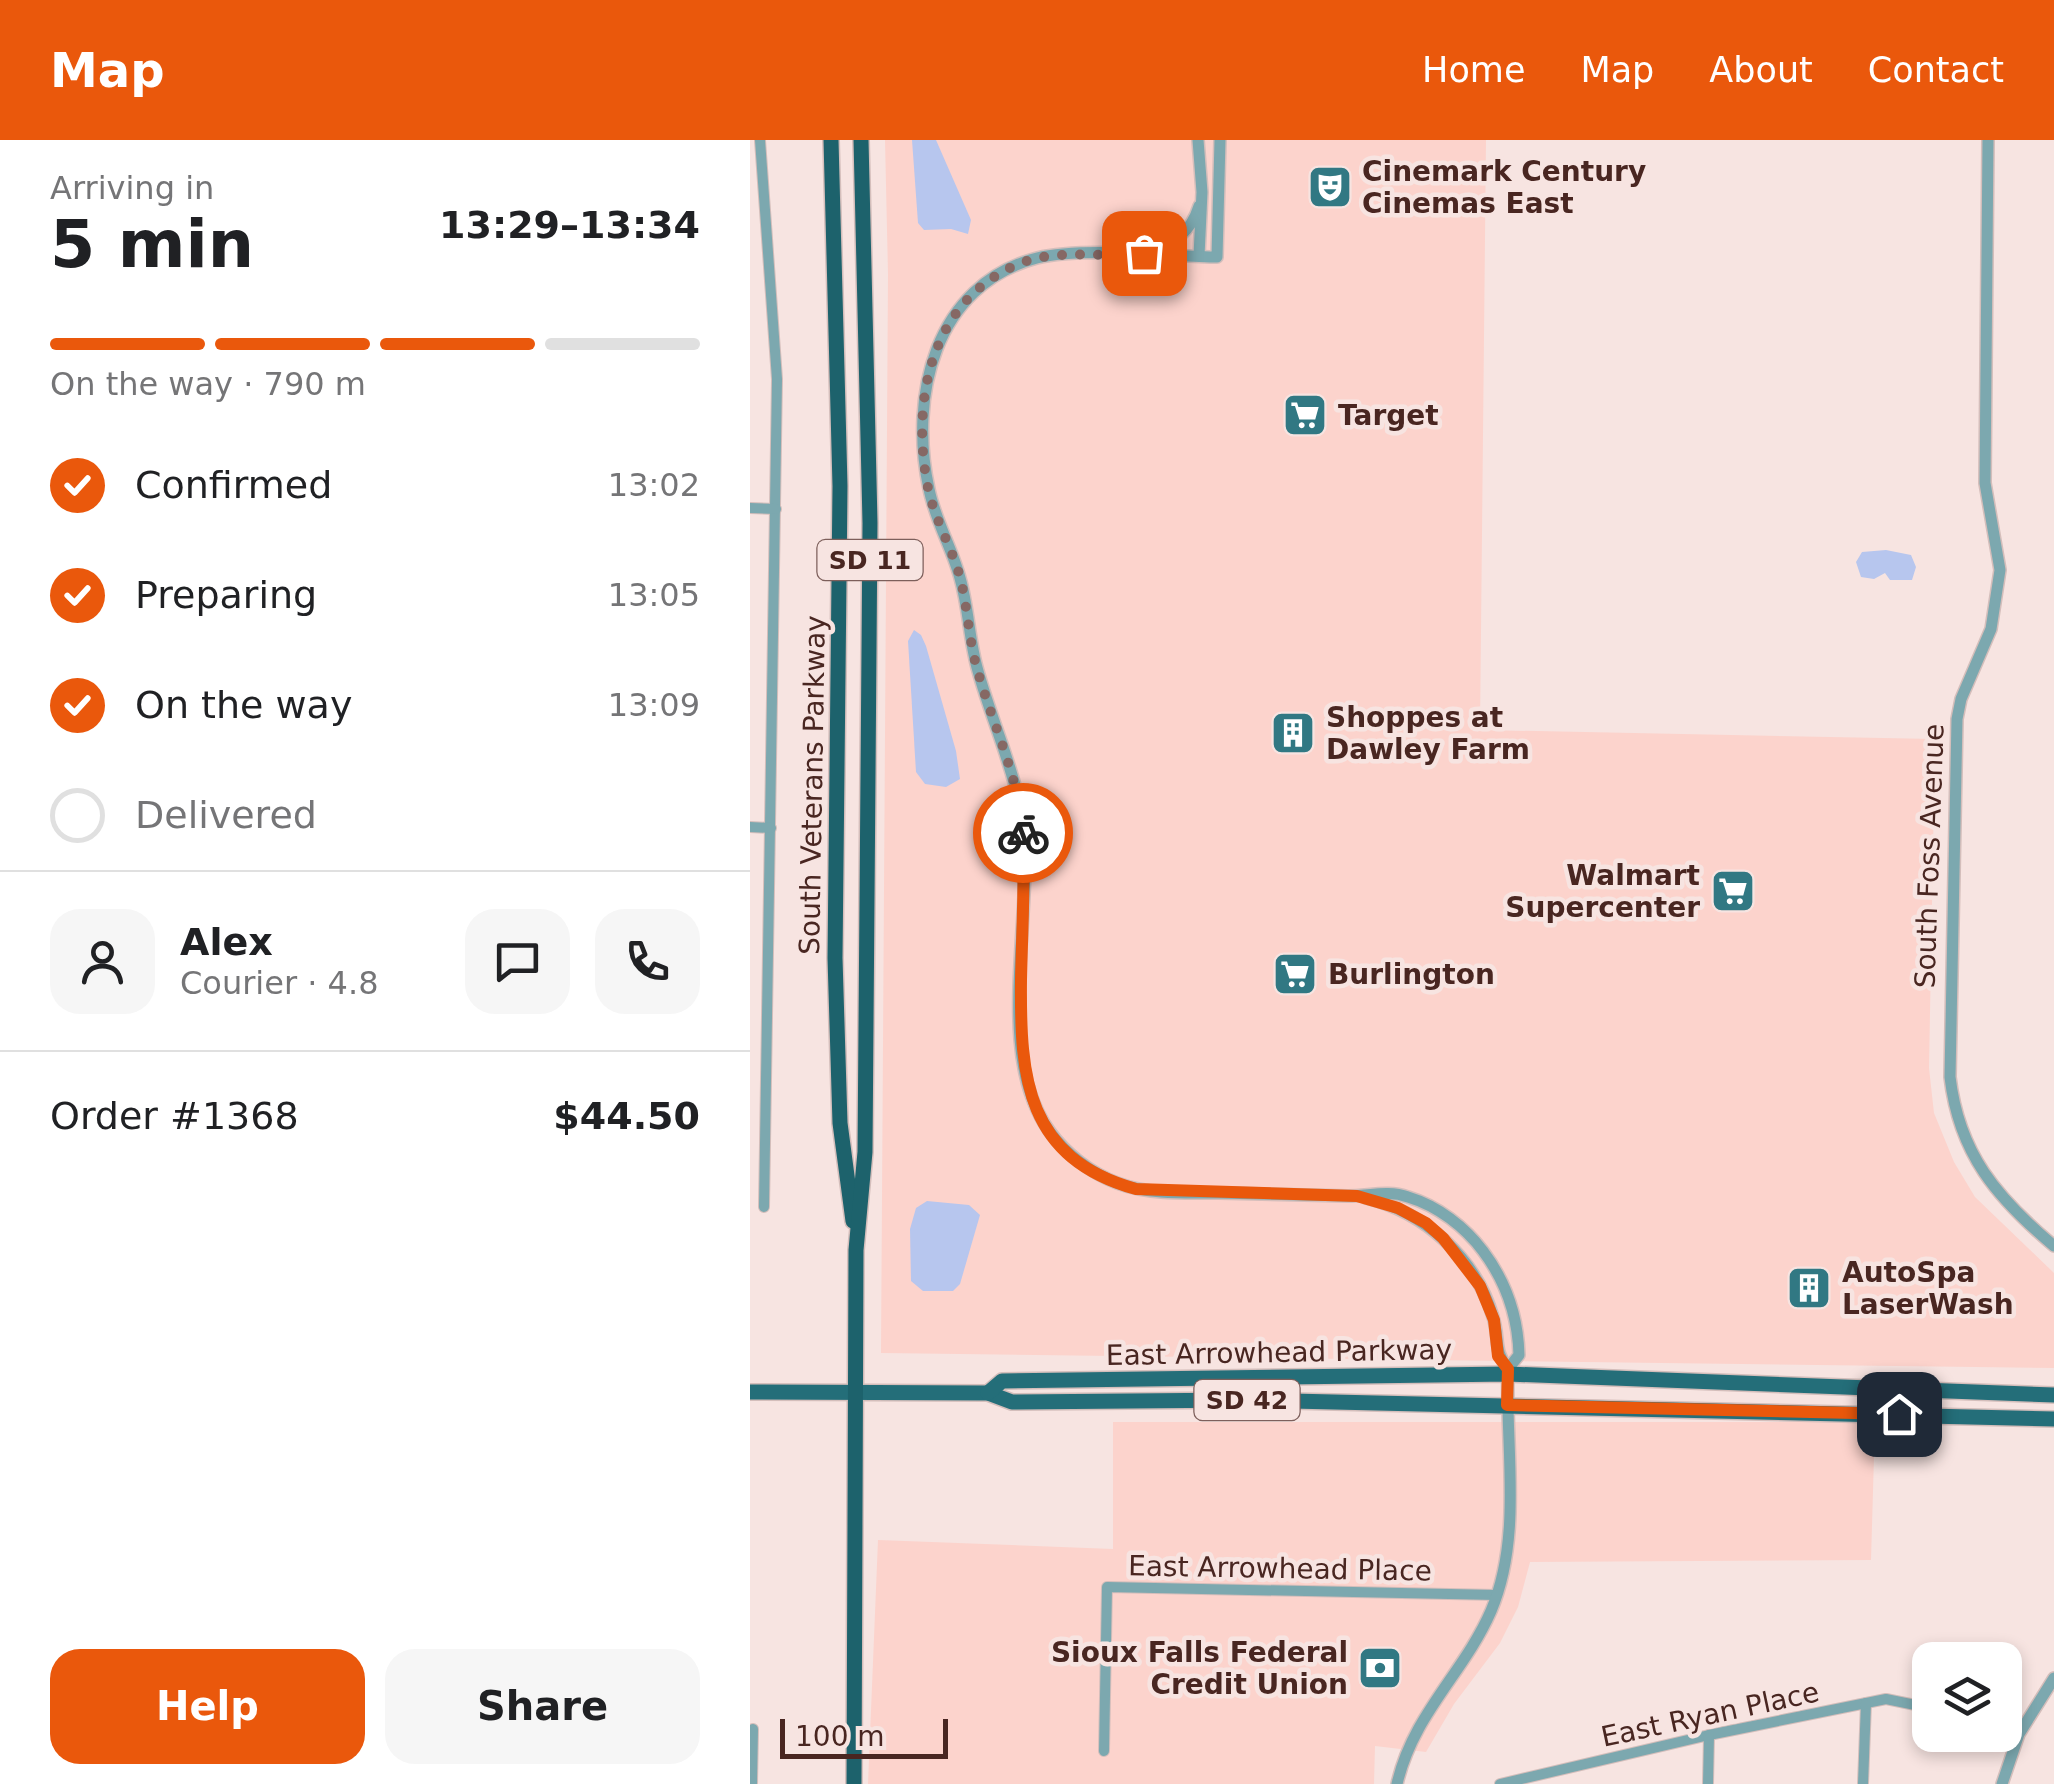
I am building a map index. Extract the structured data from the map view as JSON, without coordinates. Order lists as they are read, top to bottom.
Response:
{
  "streets": {
    "highway": ["SD 11", "South Veterans Parkway"],
    "main road": ["East Arrowhead Parkway", "SD 42"],
    "street": ["South Foss Avenue", "East Arrowhead Place", "East Ryan Place"]
  },
  "crossings": [
    ["South Veterans Parkway", "East Arrowhead Parkway"]
  ],
  "places": {
    "theatre": ["Cinemark Century Cinemas East"],
    "supermarket": ["Target", "Walmart Supercenter", "Burlington"],
    "building": ["Shoppes at Dawley Farm", "AutoSpa LaserWash"],
    "bank": ["Sioux Falls Federal Credit Union"]
  },
  "scale_bar": "100 m",
  "page": {
    "header": "Map",
    "nav": [
      "Home",
      "Map",
      "About",
      "Contact"
    ],
    "heading": ["5 min", "Arriving in", "13:29–13:34"],
    "panel": [
      "Alex",
      "Courier · 4.8",
      "Order #1368",
      "$44.50"
    ],
    "bar": "On the way · 790 m",
    "list": [
      ["Confirmed", "13:02"],
      ["Preparing", "13:05"],
      ["On the way", "13:09"],
      "Delivered"
    ],
    "buttons": ["Help", "Share"],
    "scale": "100 m"
  }
}
